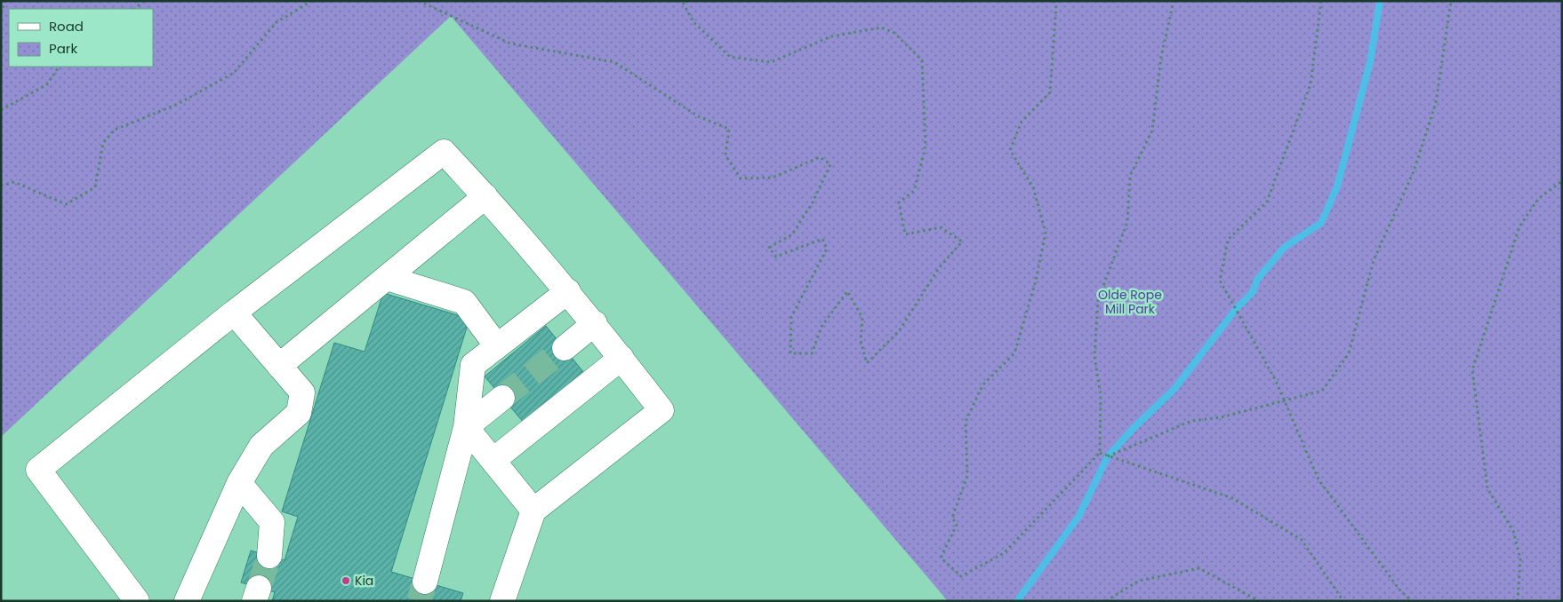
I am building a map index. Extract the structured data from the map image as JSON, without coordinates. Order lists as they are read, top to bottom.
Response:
{
  "parks": ["Olde Rope Mill Park"],
  "places": ["Kia"],
  "legend": ["Road", "Park"]
}
